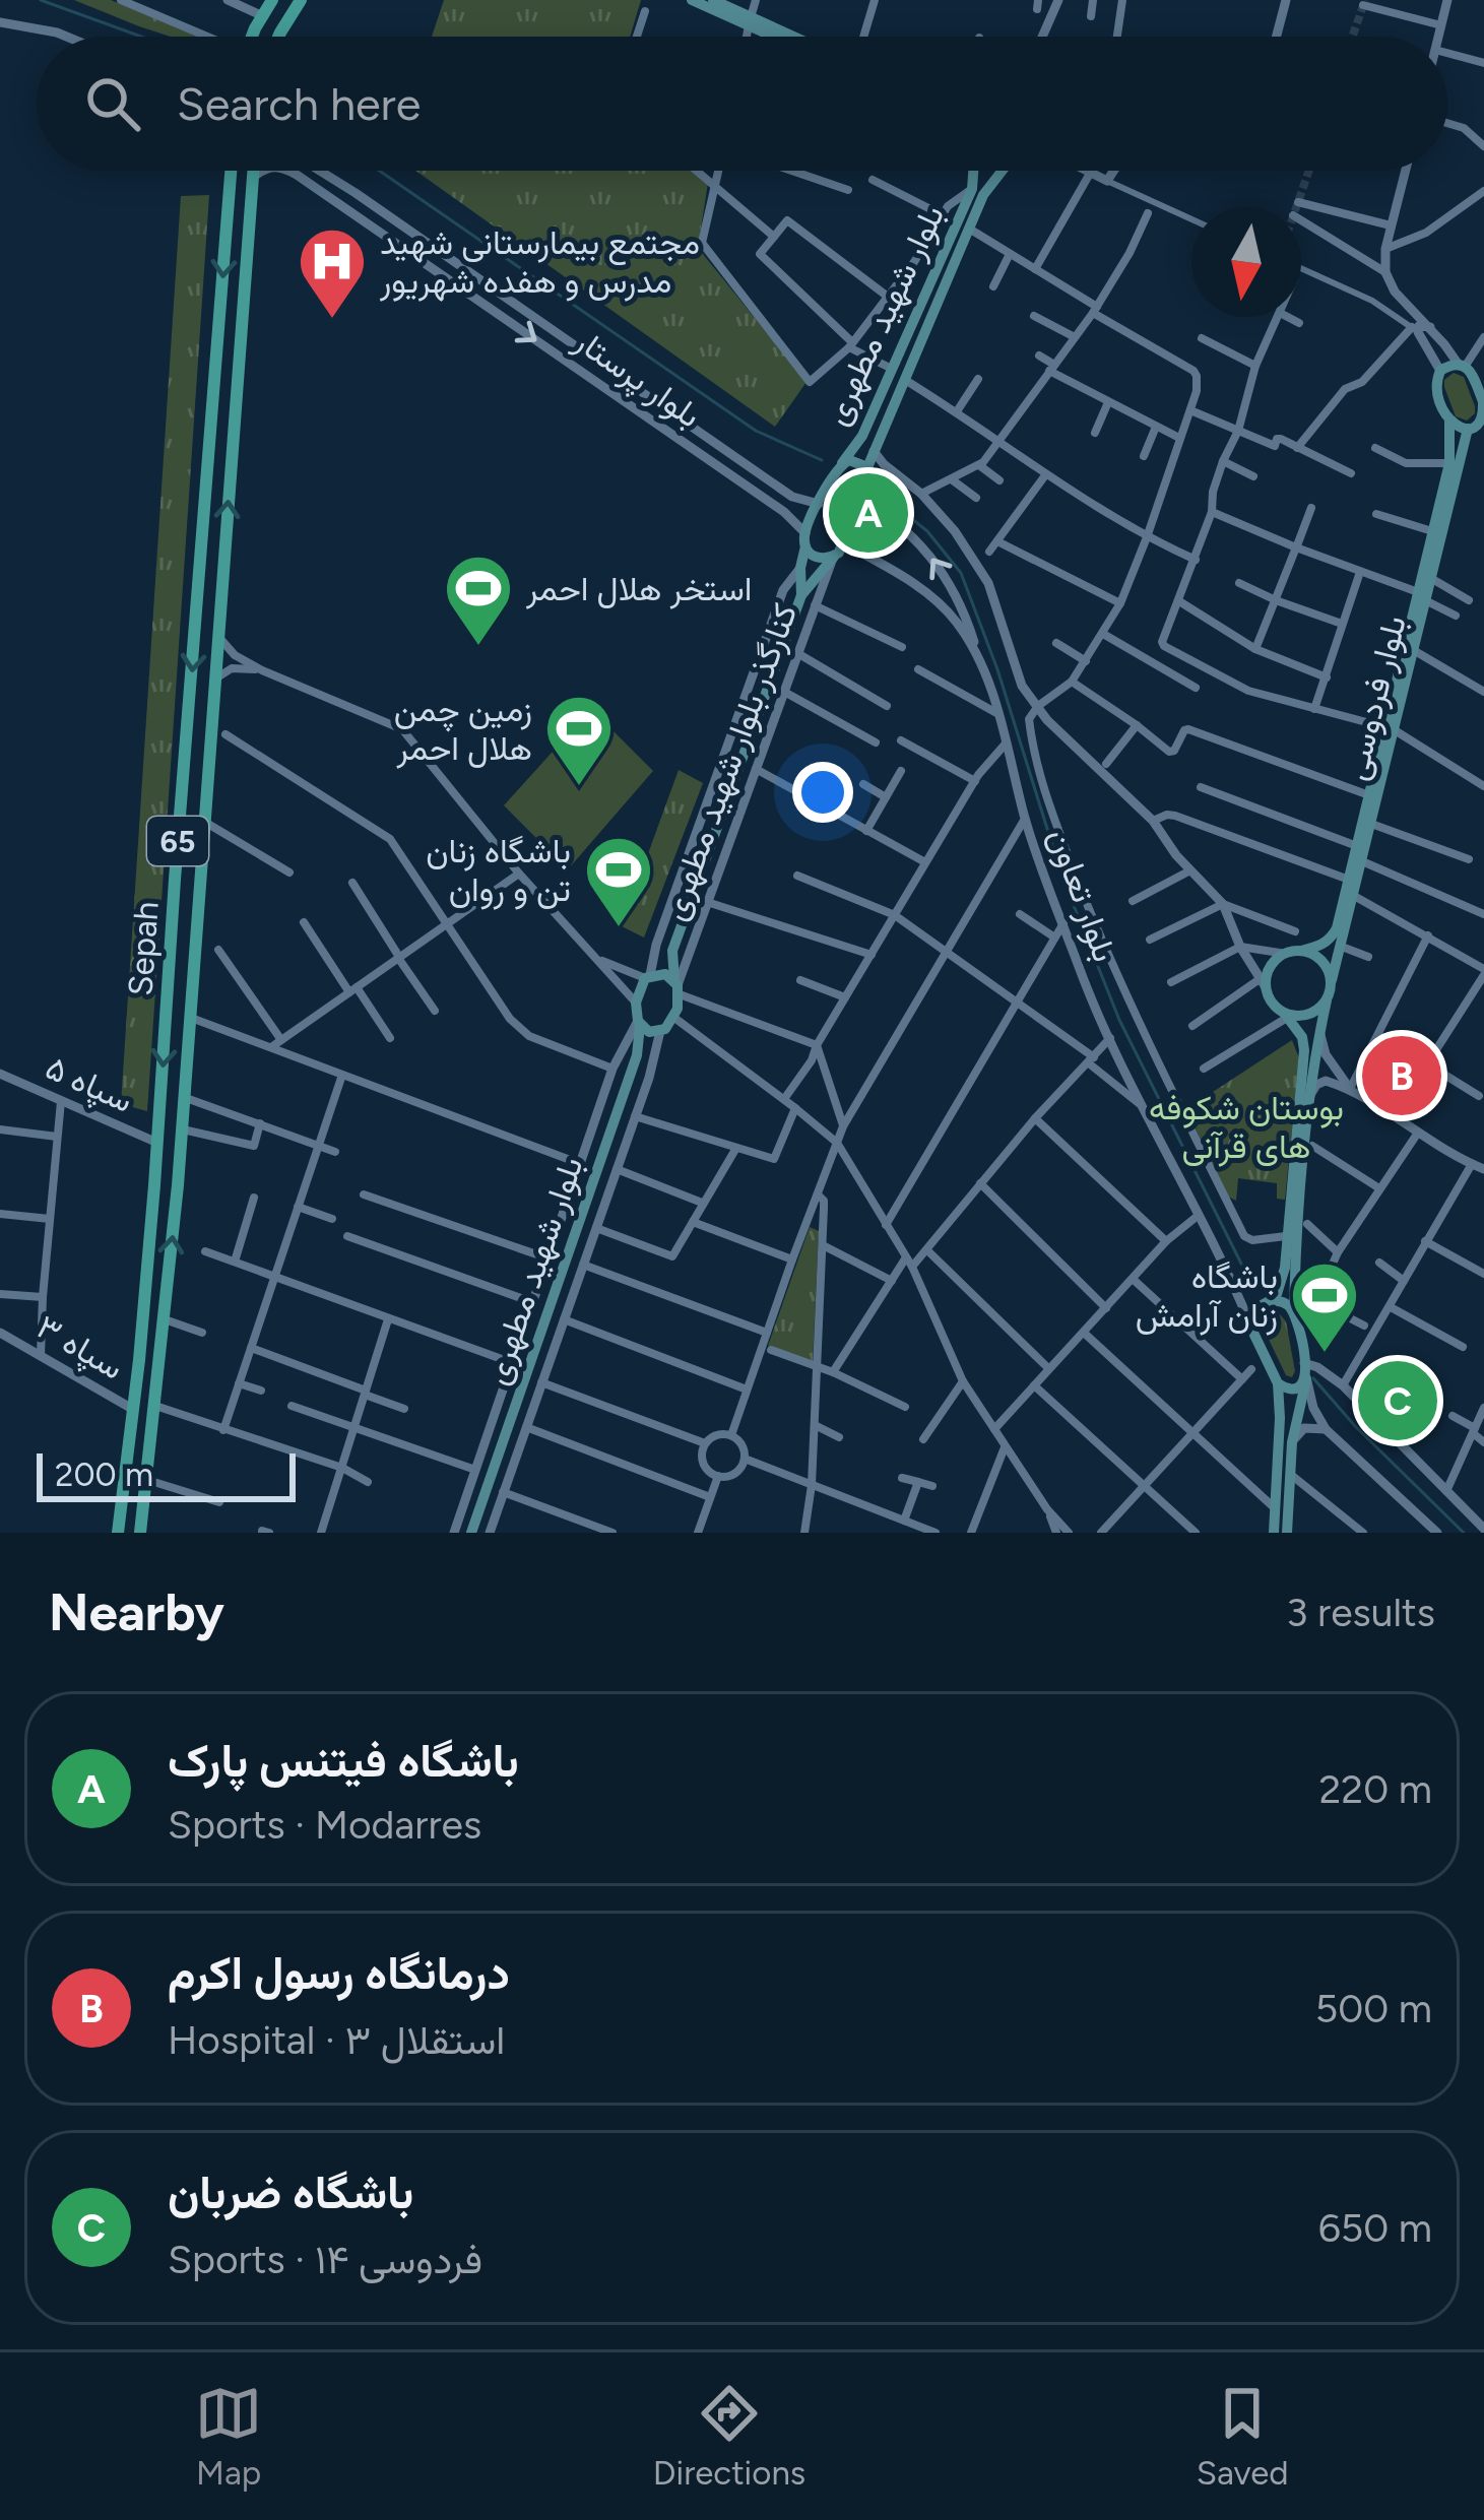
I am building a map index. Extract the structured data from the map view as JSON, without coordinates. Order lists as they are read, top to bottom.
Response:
{
  "streets": {
    "main road": [
      "بلوار شهید مطهری",
      "بلوار فردوسی",
      "65",
      "Sepah"
    ],
    "street": [
      "بلوار پرستار",
      "کنارگذر بلوار شهید مطهری",
      "بلوار تعاون",
      "سپاه ۵",
      "سپاه ۳"
    ]
  },
  "crossings": [
    ["بلوار شهید مطهری", "بلوار پرستار"],
    ["بلوار شهید مطهری", "کنارگذر بلوار شهید مطهری"],
    ["بلوار شهید مطهری", "بلوار تعاون"],
    ["Sepah", "سپاه ۵"],
    ["Sepah", "سپاه ۳"]
  ],
  "parks": ["بوستان شکوفه های قرآنی"],
  "places": {
    "hospital": ["مجتمع بیمارستانی شهید مدرس و هفده شهریور"],
    "sports": [
      "استخر هلال احمر",
      "زمین چمن هلال احمر",
      "باشگاه زنان تن و روان",
      "باشگاه زنان آرامش"
    ]
  },
  "scale_bar": "200 m",
  "north": "bottom",
  "page": {
    "search": "Search here",
    "pins": ["A", "B", "C"],
    "scale": "200 m",
    "heading": ["Nearby", "3 results"],
    "list": [
      {
        "mark": "A",
        "name": "باشگاه فیتنس پارک",
        "note": "Sports · Modarres",
        "value": "220 m"
      },
      {
        "mark": "B",
        "name": "درمانگاه رسول اکرم",
        "note": "Hospital · استقلال ۳",
        "value": "500 m"
      },
      {
        "mark": "C",
        "name": "باشگاه ضربان",
        "note": "Sports · فردوسی ۱۴",
        "value": "650 m"
      }
    ],
    "nav": ["Map", "Directions", "Saved"]
  }
}
